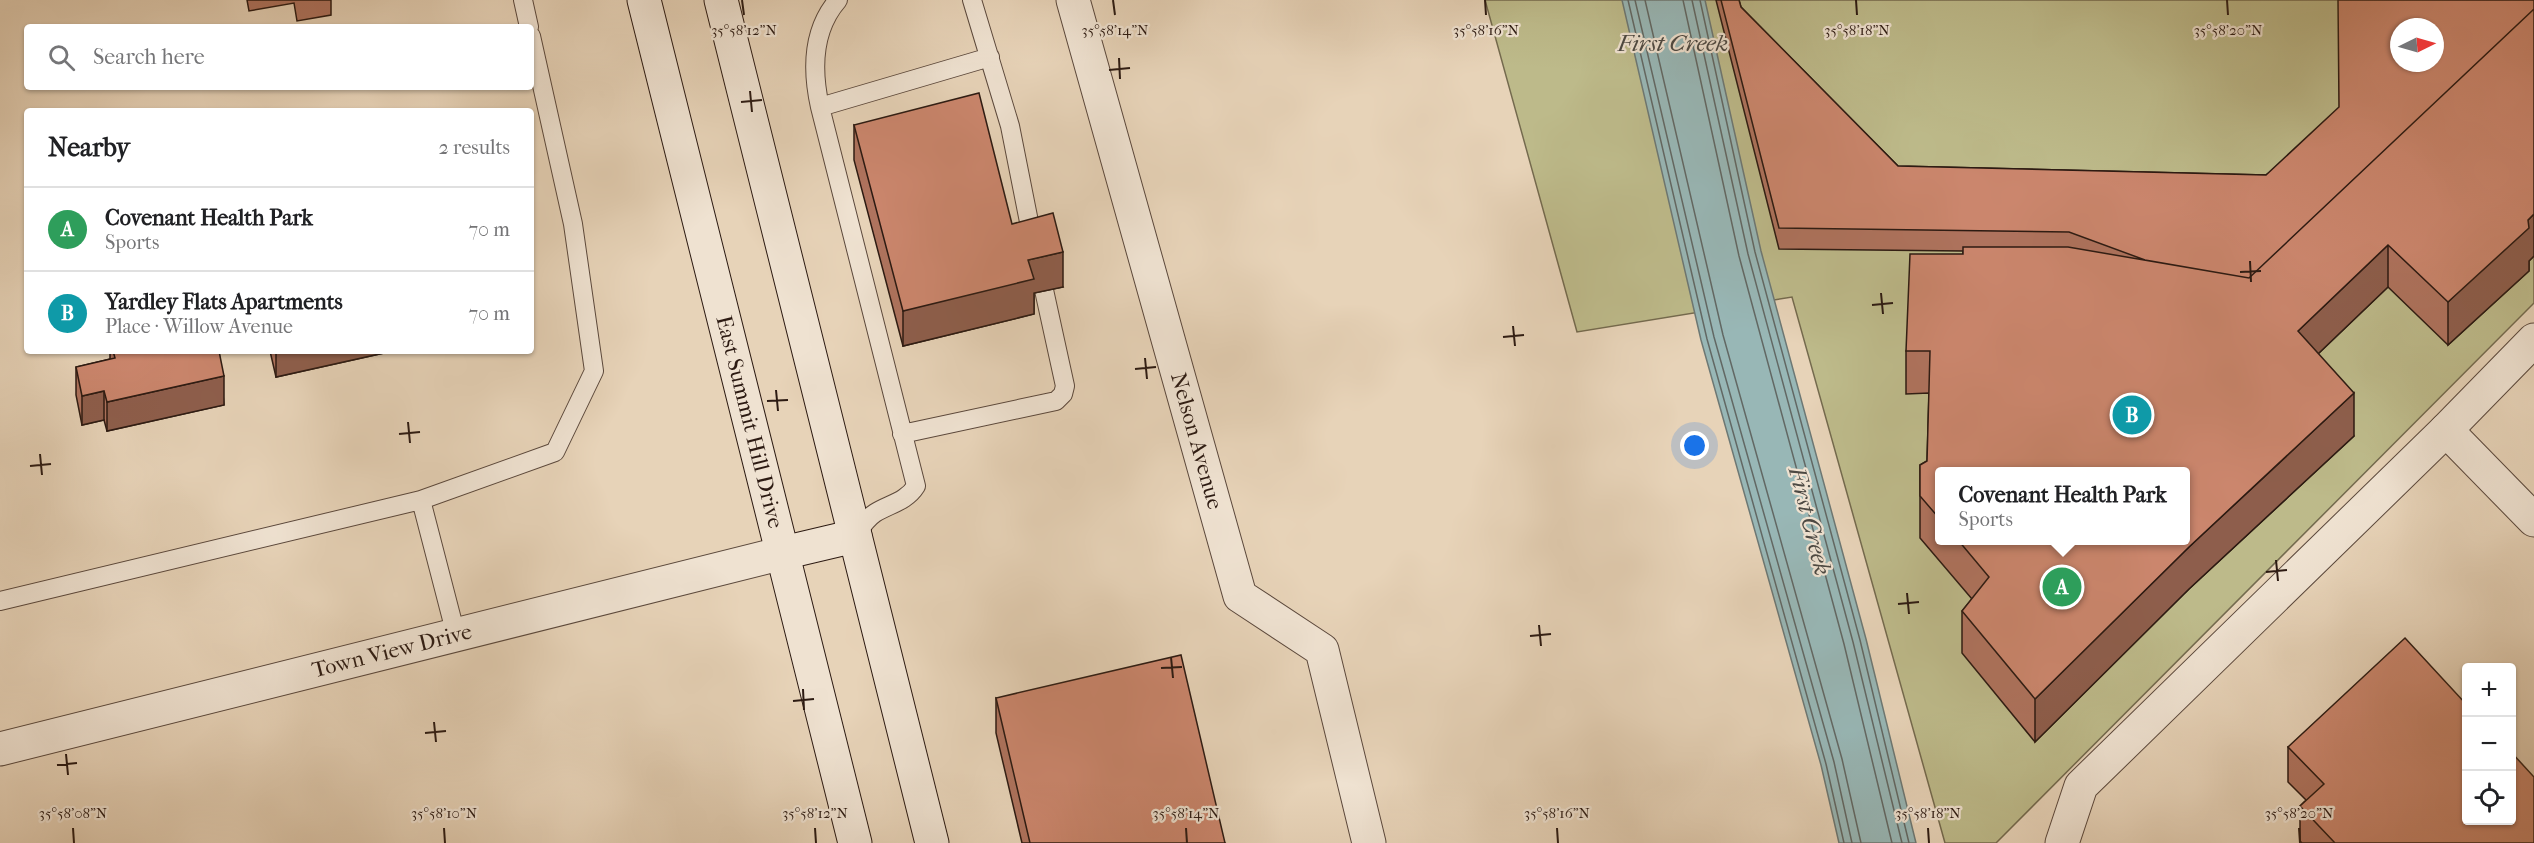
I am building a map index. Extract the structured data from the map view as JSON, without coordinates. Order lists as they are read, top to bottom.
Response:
{
  "streets": {
    "street": ["East Summit Hill Drive", "Nelson Avenue", "Town View Drive"]
  },
  "crossings": [
    ["East Summit Hill Drive", "Town View Drive"]
  ],
  "water": ["First Creek"],
  "north": "right",
  "page": {
    "search": "Search here",
    "heading": ["Nearby", "2 results"],
    "list": [
      {
        "mark": "A",
        "name": "Covenant Health Park",
        "note": "Sports",
        "value": "70 m"
      },
      {
        "mark": "B",
        "name": "Yardley Flats Apartments",
        "note": "Place · Willow Avenue",
        "value": "70 m"
      }
    ],
    "pins": ["B", "A"],
    "popup": ["Covenant Health Park", "Sports"],
    "map_buttons": ["+", "−"]
  },
  "coordinates": [
    "35°58'12\"N",
    "35°58'14\"N",
    "35°58'16\"N",
    "35°58'18\"N",
    "35°58'20\"N",
    "35°58'08\"N",
    "35°58'10\"N"
  ]
}
